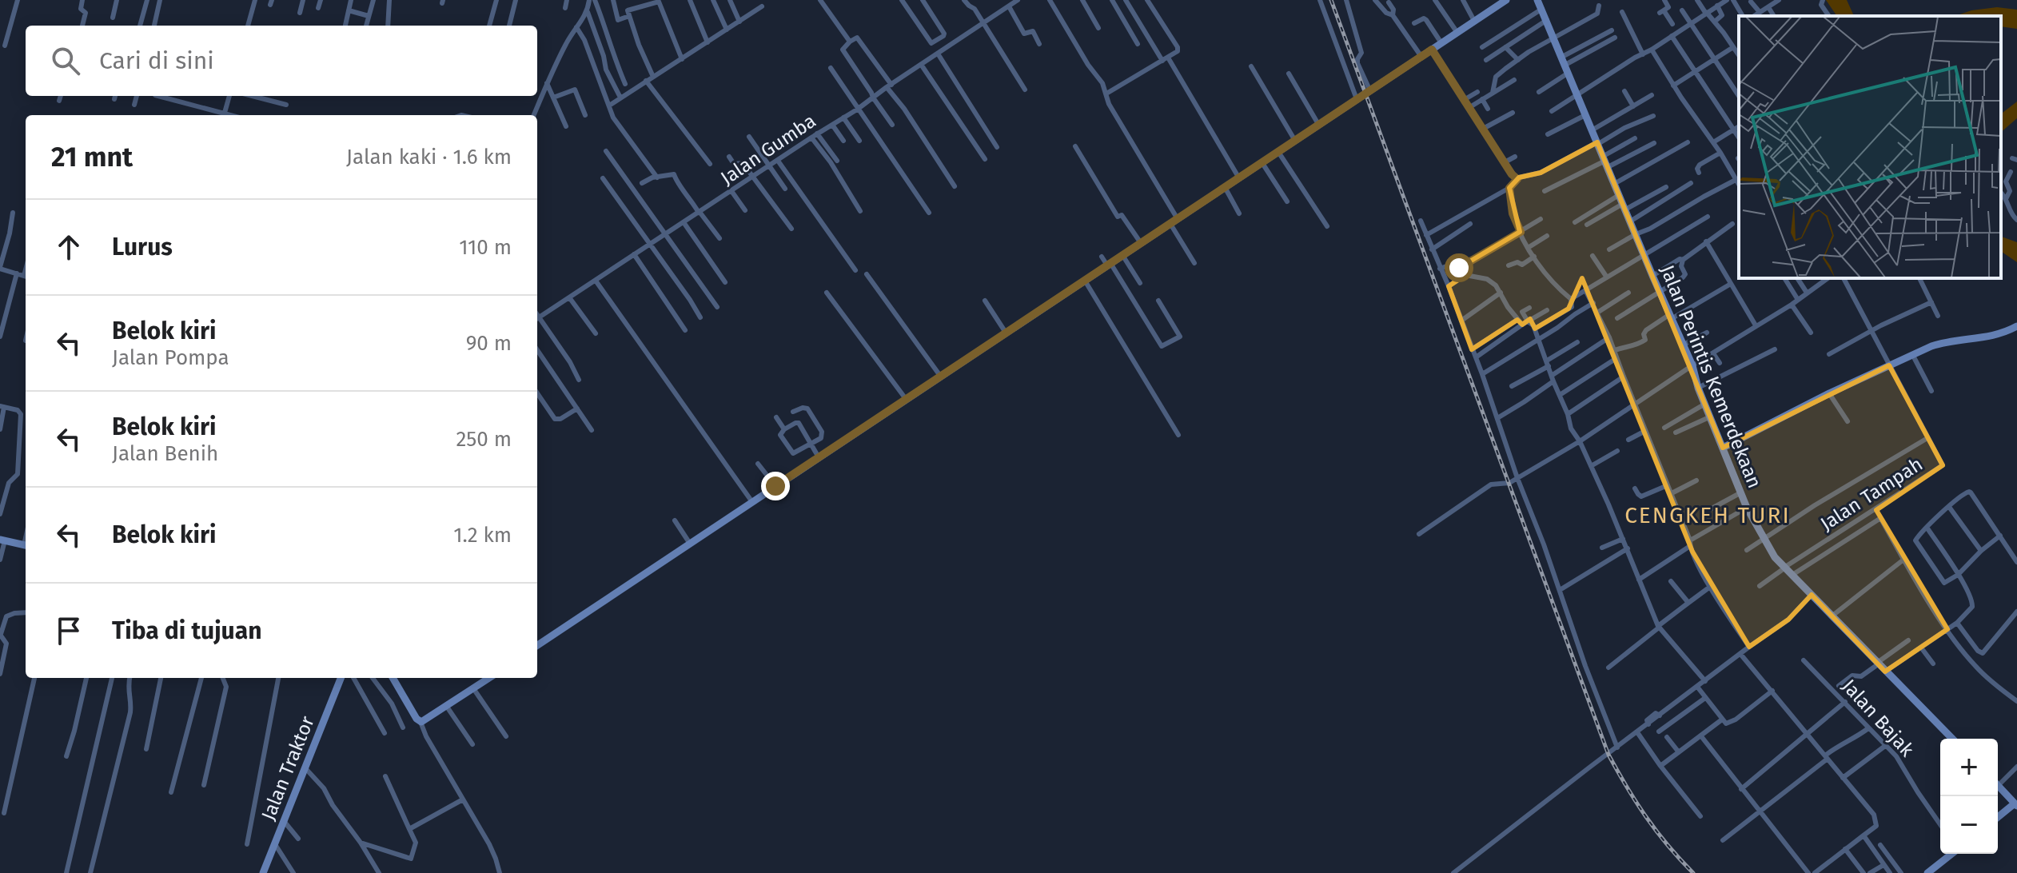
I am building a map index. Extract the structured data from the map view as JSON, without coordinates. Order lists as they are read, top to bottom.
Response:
{
  "streets": {
    "street": [
      "Jalan Gumba",
      "Jalan Perintis Kemerdekaan",
      "Jalan Tampah",
      "Jalan Bajak",
      "Jalan Traktor"
    ]
  },
  "crossings": [
    ["Jalan Perintis Kemerdekaan", "Jalan Tampah"]
  ],
  "districts": ["CENGKEH TURI"],
  "page": {
    "search": "Cari di sini",
    "heading": ["21 mnt", "Jalan kaki · 1.6 km"],
    "list": [
      ["Lurus", "110 m"],
      ["Belok kiri", "Jalan Pompa", "90 m"],
      ["Belok kiri", "Jalan Benih", "250 m"],
      ["Belok kiri", "1.2 km"],
      "Tiba di tujuan"
    ],
    "map_buttons": ["+", "−"]
  }
}
